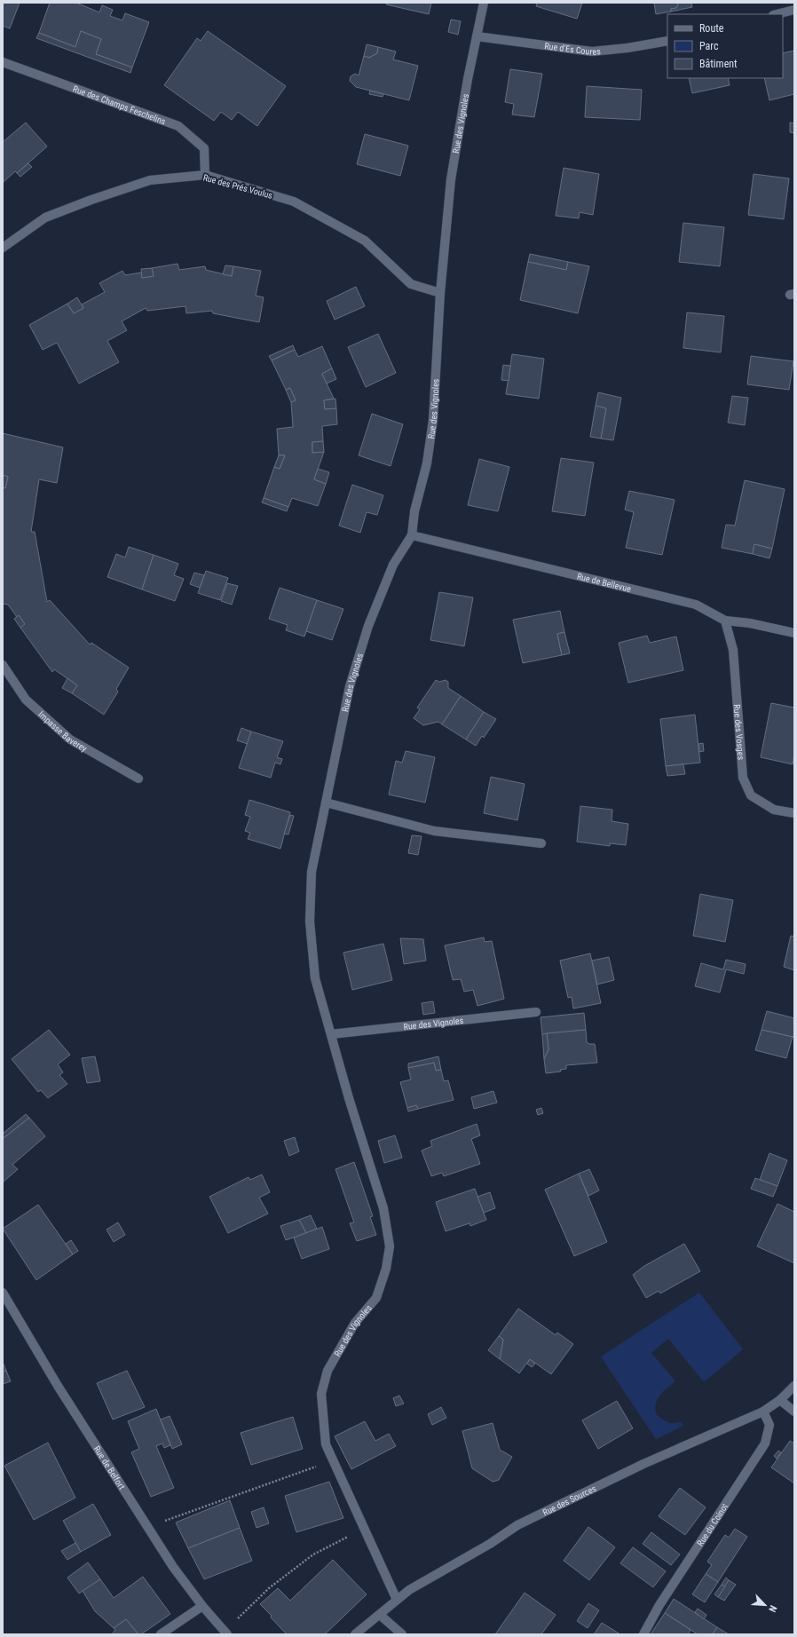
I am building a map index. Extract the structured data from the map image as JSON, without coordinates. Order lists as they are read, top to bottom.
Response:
{
  "streets": {
    "street": [
      "Rue d'Es Coures",
      "Rue des Champs Feschelins",
      "Rue des Vignoles",
      "Rue des Prés Voulus",
      "Rue de Bellevue",
      "Impasse Baverey",
      "Rue des Vosges",
      "Rue de Belfort",
      "Rue des Sources",
      "Rue du Coinot"
    ]
  },
  "crossings": [
    ["Rue d'Es Coures", "Rue des Vignoles"],
    ["Rue des Champs Feschelins", "Rue des Prés Voulus"],
    ["Rue des Vignoles", "Rue des Prés Voulus"],
    ["Rue des Vignoles", "Rue de Bellevue"],
    ["Rue des Vignoles", "Rue des Sources"],
    ["Rue de Bellevue", "Rue des Vosges"],
    ["Rue des Sources", "Rue du Coinot"]
  ],
  "legend": ["Route", "Parc", "Bâtiment"],
  "north": "bottom right"
}
